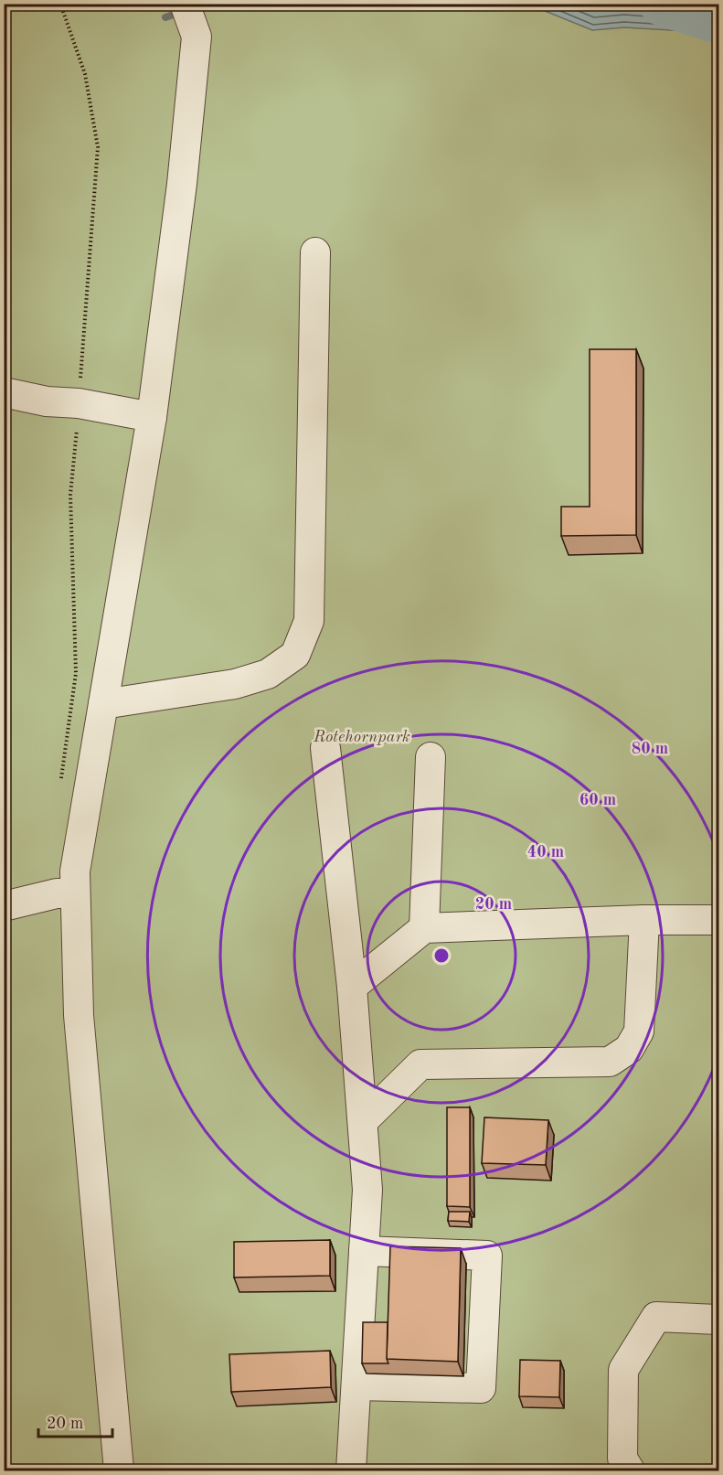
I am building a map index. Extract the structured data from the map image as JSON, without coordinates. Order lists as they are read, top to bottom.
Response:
{
  "parks": ["Rotehornpark"],
  "scale_bar": "20 m",
  "rings": [
    "80 m",
    "60 m",
    "40 m",
    "20 m"
  ]
}
